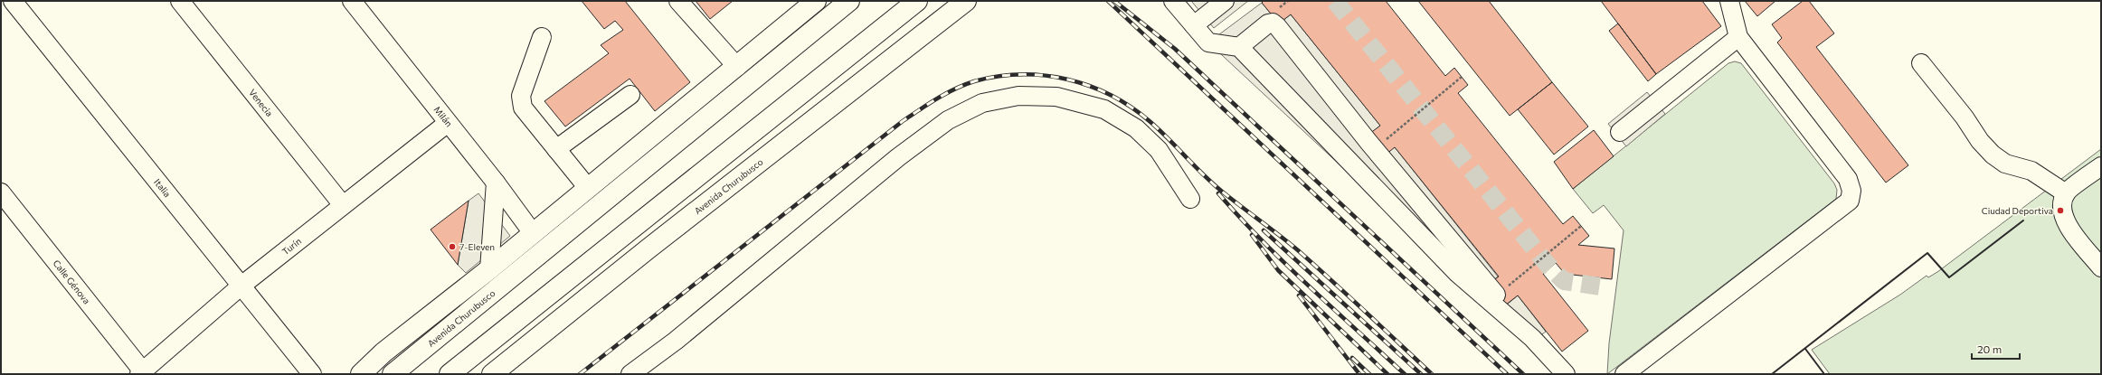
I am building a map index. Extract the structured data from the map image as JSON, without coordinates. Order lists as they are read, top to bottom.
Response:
{
  "streets": {
    "main road": ["Avenida Churubusco"],
    "street": [
      "Venecia",
      "Milán",
      "Italia",
      "Turín",
      "Calle Génova"
    ]
  },
  "crossings": [
    ["Venecia", "Turín"],
    ["Milán", "Turín"],
    ["Italia", "Turín"],
    ["Turín", "Calle Génova"]
  ],
  "places": ["Ciudad Deportiva", "7-Eleven"],
  "scale_bar": "20 m"
}
